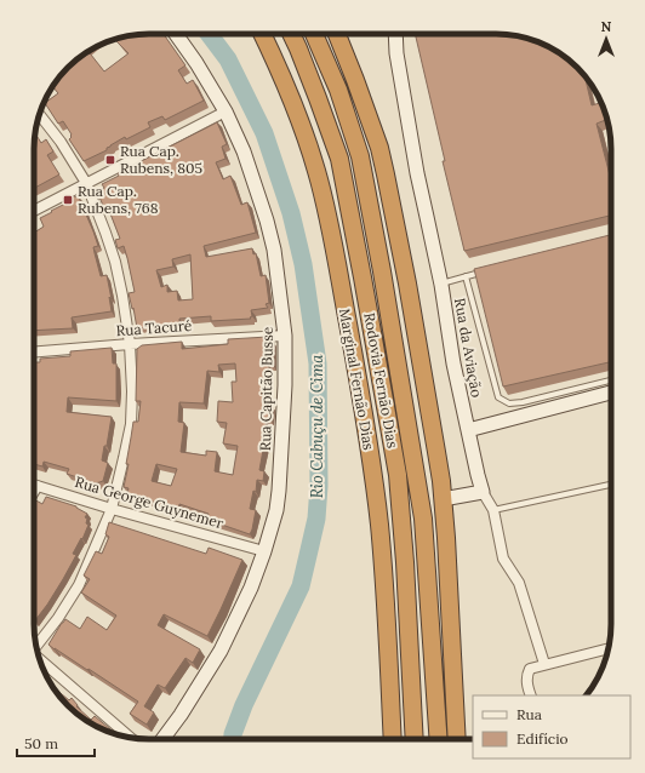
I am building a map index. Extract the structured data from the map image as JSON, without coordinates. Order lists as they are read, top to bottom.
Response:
{
  "streets": {
    "highway": ["Marginal Fernão Dias", "Rodovia Fernão Dias"],
    "street": [
      "Rua Tacuré",
      "Rua da Aviação",
      "Rua Capitão Busse",
      "Rua George Guynemer"
    ]
  },
  "crossings": [
    ["Rua Tacuré", "Rua Capitão Busse"],
    ["Rua Capitão Busse", "Rua George Guynemer"]
  ],
  "water": ["Rio Cabuçu de Cima"],
  "places": {
    "transit": ["Rua Cap. Rubens, 805", "Rua Cap. Rubens, 768"]
  },
  "legend": ["Rua", "Edifício"],
  "scale_bar": "50 m",
  "north": "top"
}
